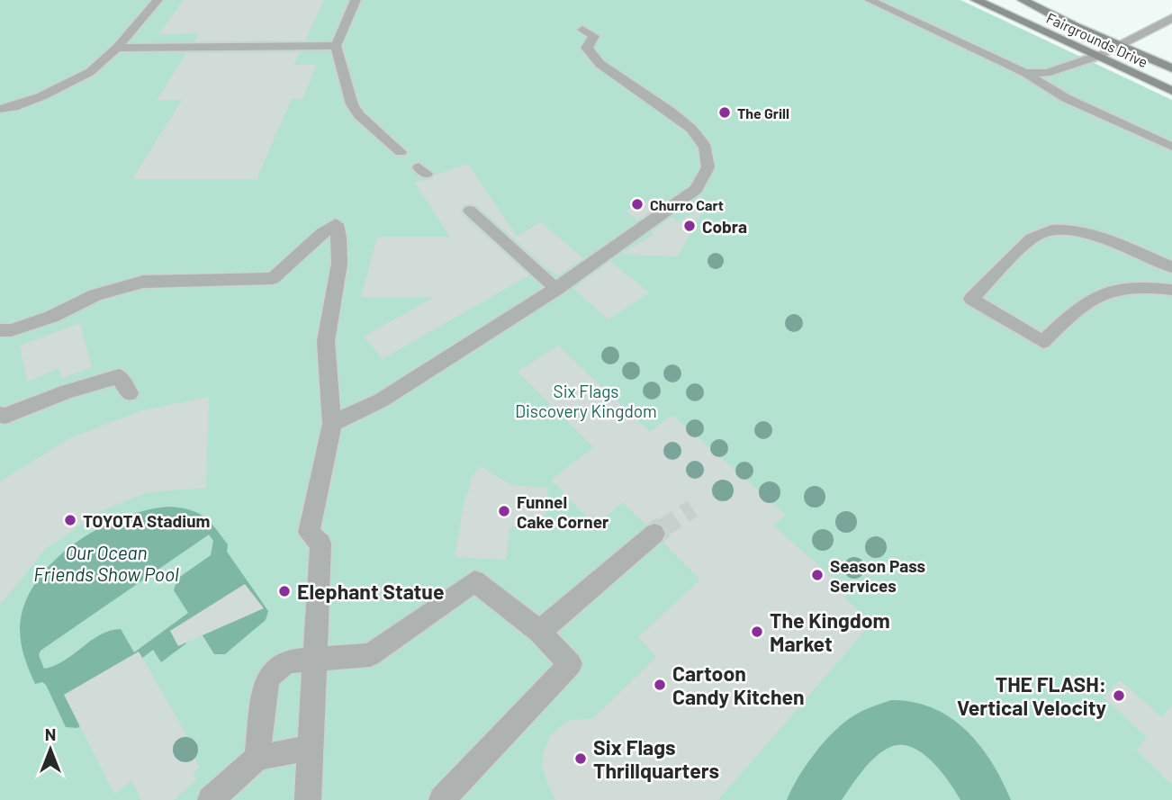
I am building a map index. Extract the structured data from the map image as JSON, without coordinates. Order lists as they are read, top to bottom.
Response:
{
  "streets": {
    "main road": ["Fairgrounds Drive"]
  },
  "water": ["Our Ocean Friends Show Pool"],
  "parks": ["Six Flags Discovery Kingdom"],
  "places": [
    "The Grill",
    "Churro Cart",
    "Cobra",
    "Funnel Cake Corner",
    "TOYOTA Stadium",
    "Season Pass Services",
    "Elephant Statue",
    "The Kingdom Market",
    "Cartoon Candy Kitchen",
    "THE FLASH: Vertical Velocity",
    "Six Flags Thrillquarters"
  ],
  "north": "top"
}
